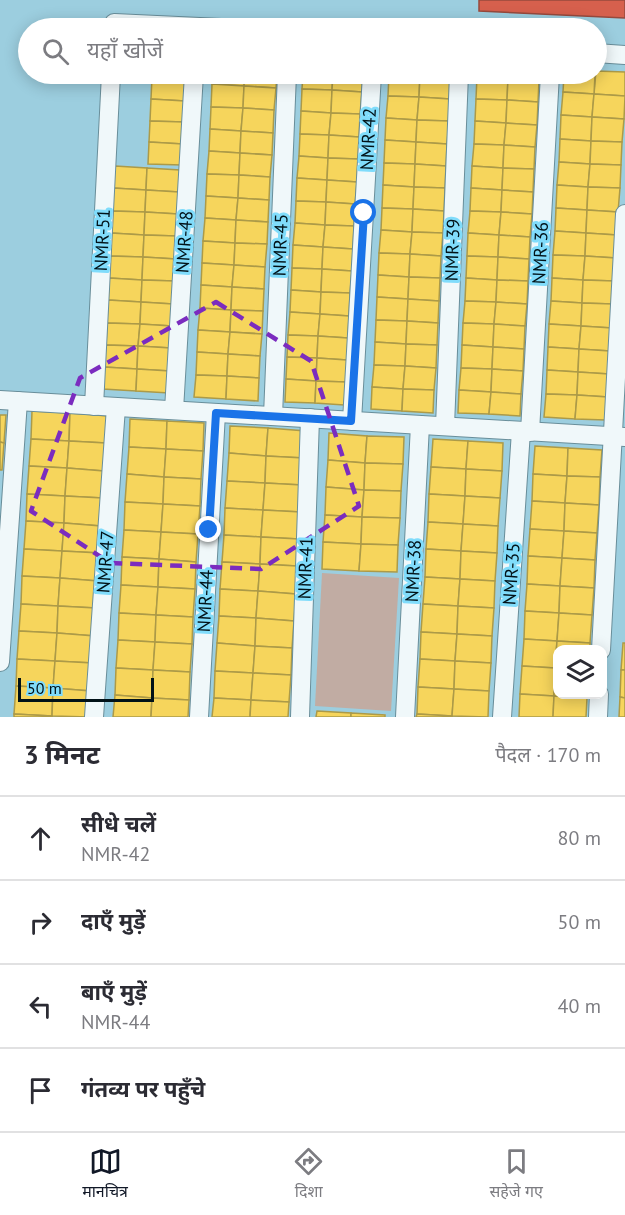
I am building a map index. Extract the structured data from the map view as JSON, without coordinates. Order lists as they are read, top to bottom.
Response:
{
  "streets": {
    "street": [
      "NMR-42",
      "NMR-51",
      "NMR-48",
      "NMR-45",
      "NMR-39",
      "NMR-36",
      "NMR-47",
      "NMR-41",
      "NMR-38",
      "NMR-35",
      "NMR-44"
    ]
  },
  "crossings": [
    ["NMR-36", "NMR-35"]
  ],
  "scale_bar": "50 m",
  "page": {
    "search": "यहाँ खोजें",
    "scale": "50 m",
    "heading": ["3 मिनट", "पैदल · 170 m"],
    "list": [
      ["सीधे चलें", "NMR-42", "80 m"],
      ["दाएँ मुड़ें", "50 m"],
      ["बाएँ मुड़ें", "NMR-44", "40 m"],
      "गंतव्य पर पहुँचे"
    ],
    "nav": ["मानचित्र", "दिशा", "सहेजे गए"]
  }
}
